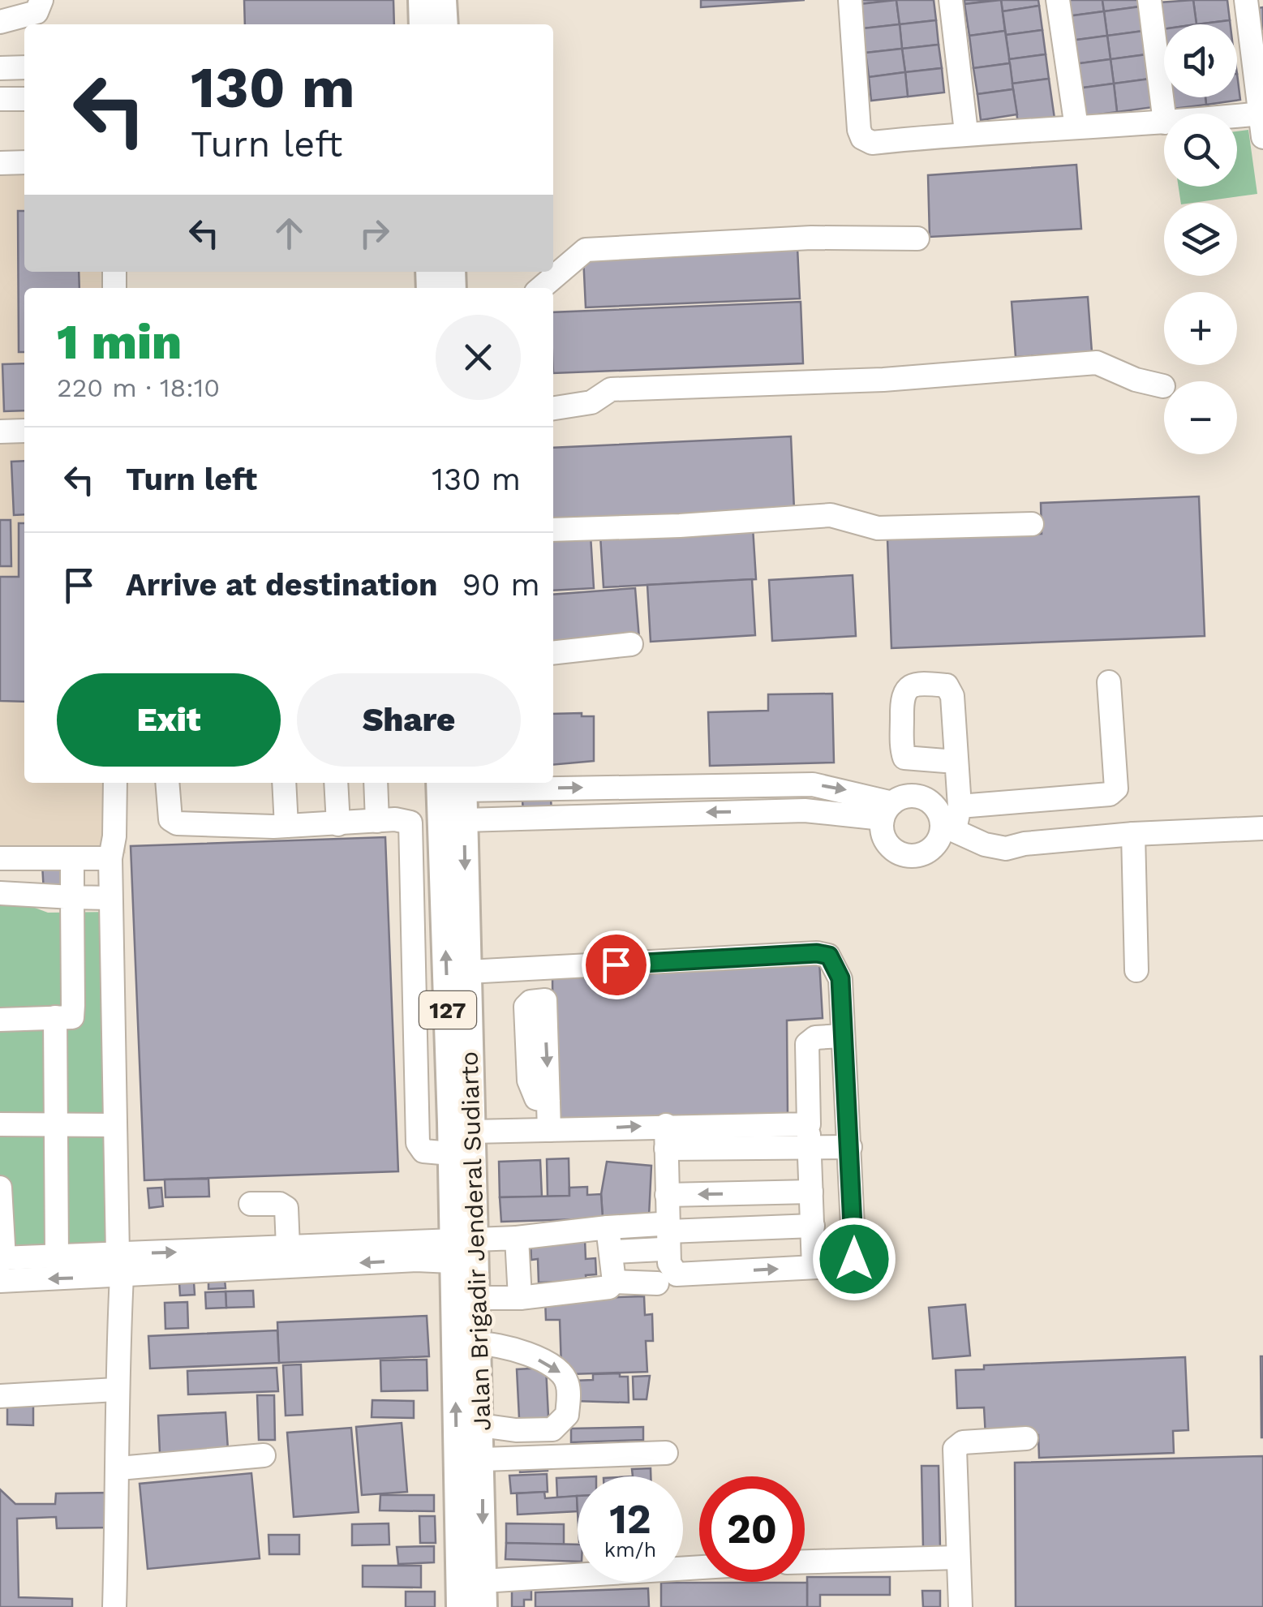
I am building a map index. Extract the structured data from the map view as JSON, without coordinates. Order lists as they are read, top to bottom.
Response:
{
  "streets": {
    "main road": ["127", "Jalan Brigadir Jenderal Sudiarto"]
  },
  "page": {
    "map_buttons": ["+", "−"],
    "turn": ["130 m", "Turn left"],
    "heading": ["1 min", "220 m · 18:10"],
    "list": [
      {
        "name": "Turn left",
        "value": "130 m"
      },
      {
        "name": "Arrive at destination",
        "value": "90 m"
      }
    ],
    "buttons": ["Exit", "Share"],
    "speed": "12 km/h",
    "limit": "20"
  }
}
